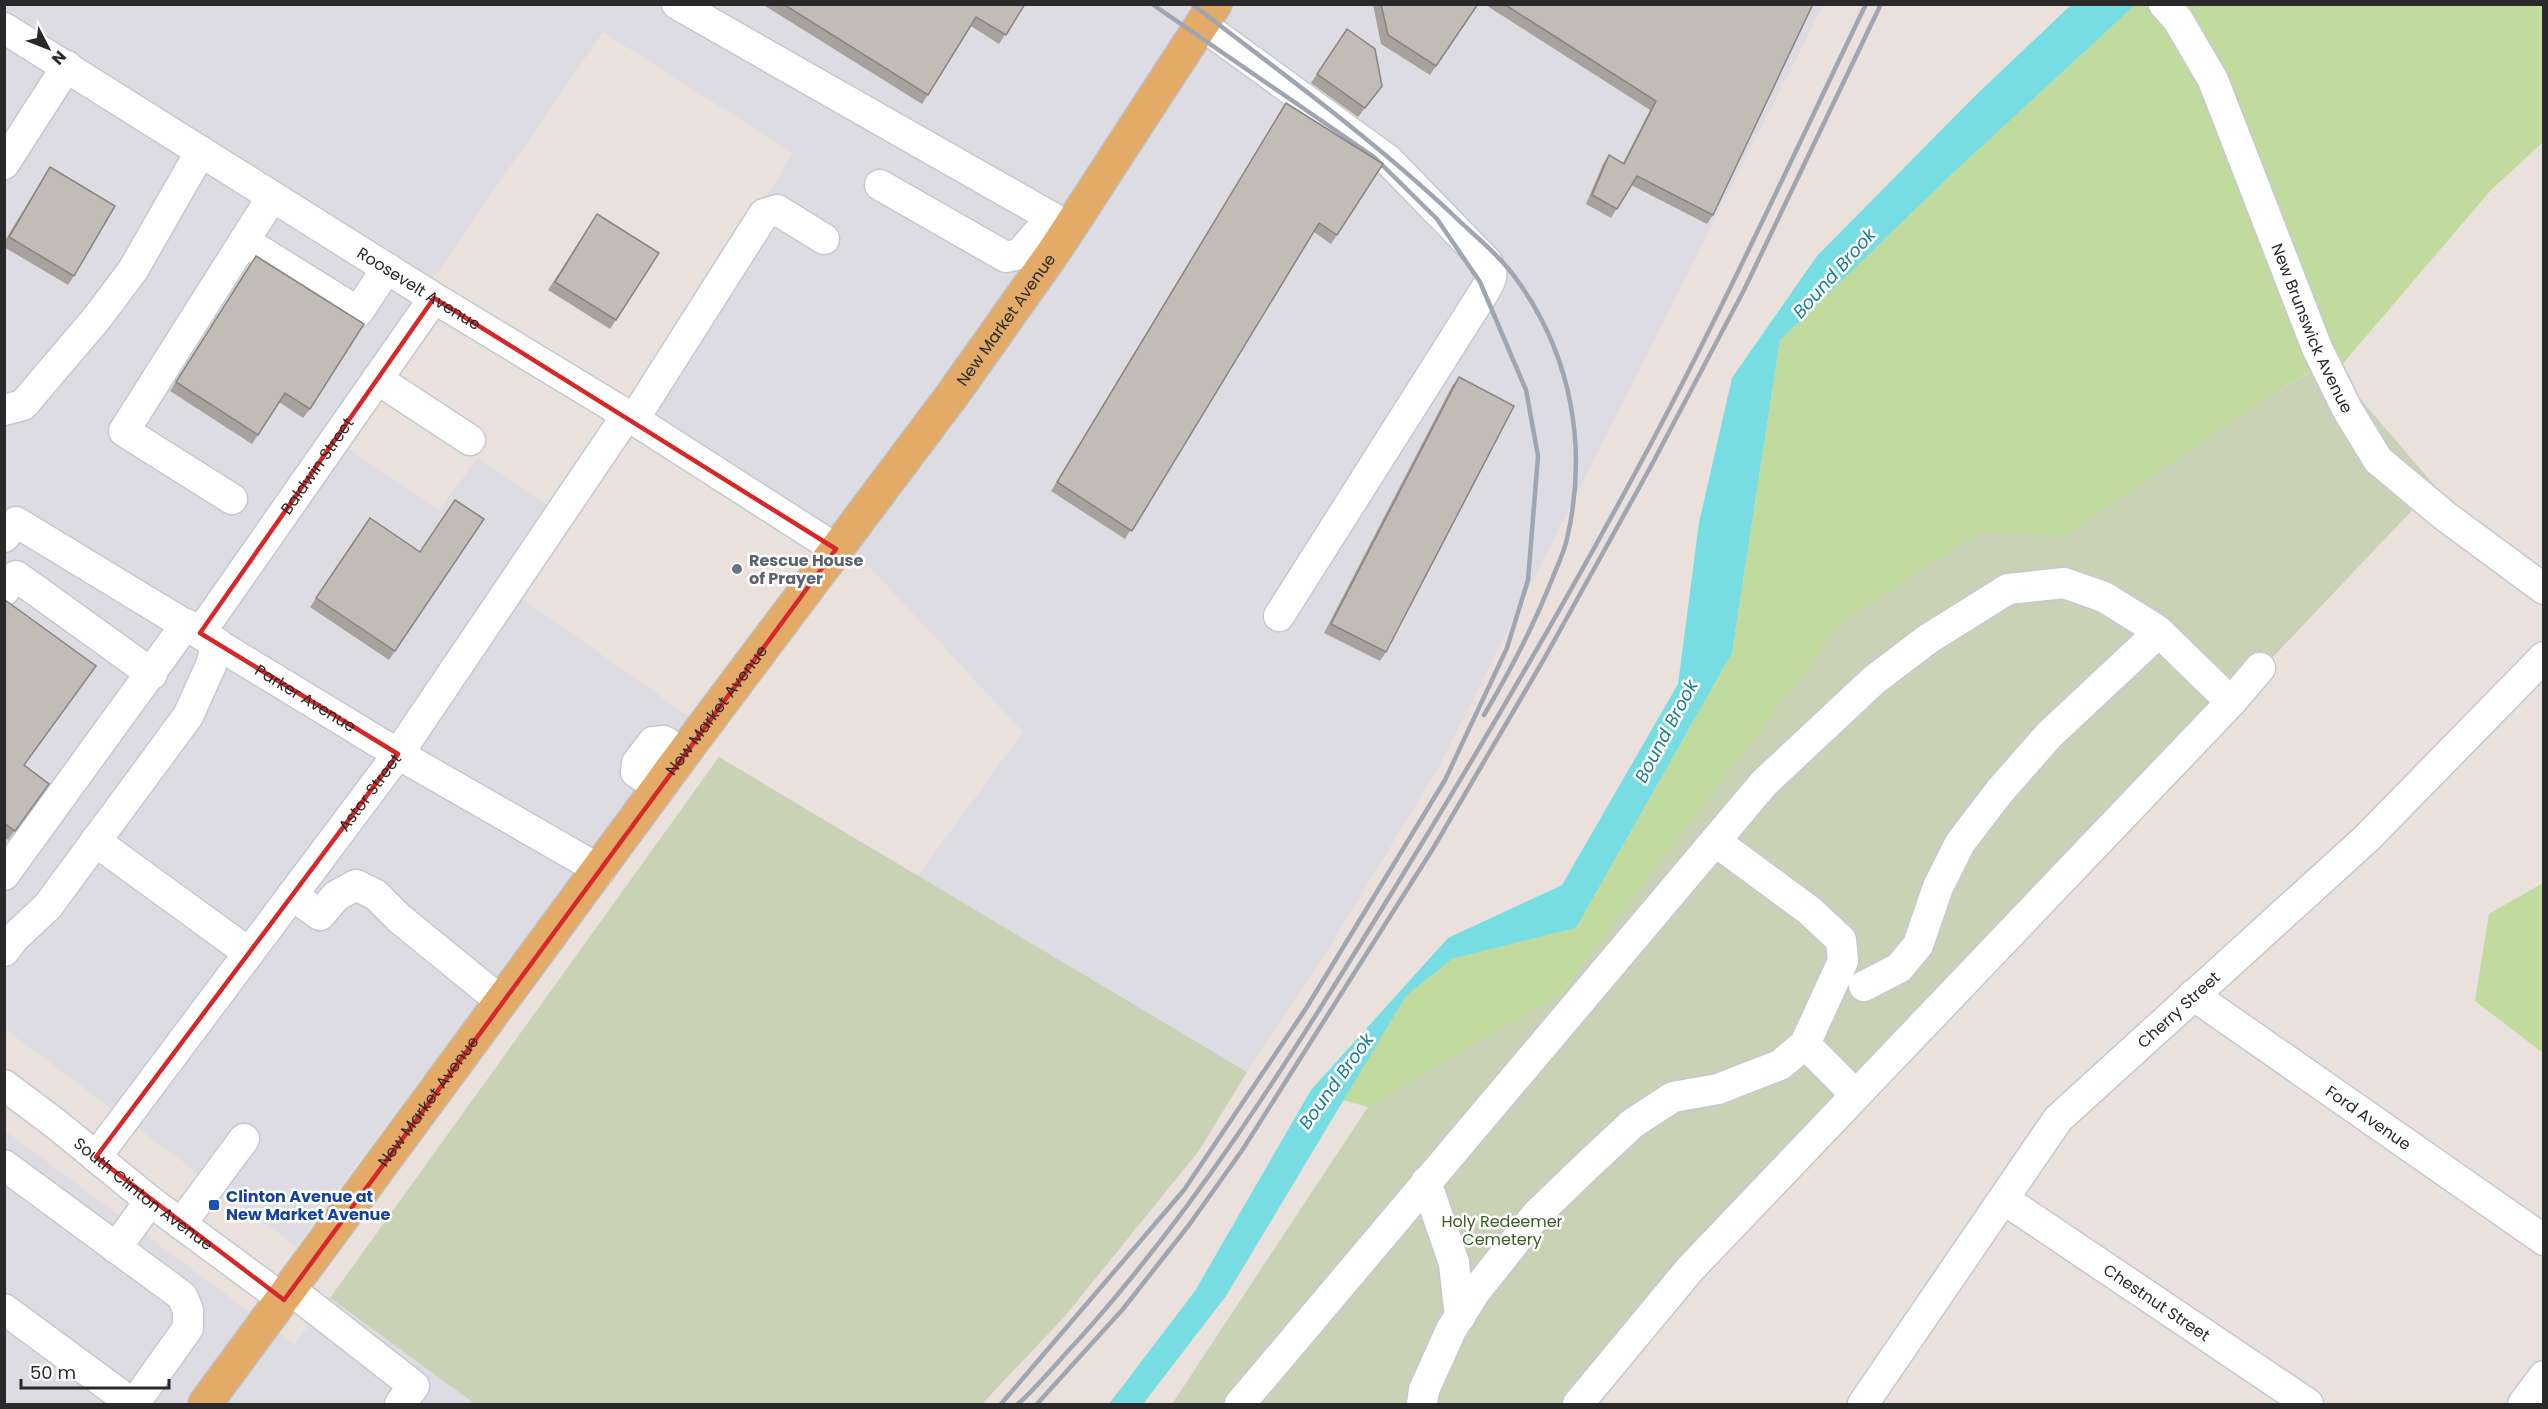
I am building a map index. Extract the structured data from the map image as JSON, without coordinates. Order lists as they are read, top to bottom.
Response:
{
  "streets": {
    "main road": ["New Market Avenue"],
    "street": [
      "Roosevelt Avenue",
      "New Brunswick Avenue",
      "Baldwin Street",
      "Parker Avenue",
      "Astor Street",
      "Cherry Street",
      "Ford Avenue",
      "South Clinton Avenue",
      "Chestnut Street"
    ]
  },
  "crossings": [
    ["Roosevelt Avenue", "New Market Avenue"],
    ["Roosevelt Avenue", "Baldwin Street"],
    ["Roosevelt Avenue", "Astor Street"],
    ["New Market Avenue", "Parker Avenue"],
    ["New Market Avenue", "South Clinton Avenue"],
    ["Baldwin Street", "Parker Avenue"],
    ["Parker Avenue", "Astor Street"],
    ["Astor Street", "South Clinton Avenue"],
    ["Cherry Street", "Ford Avenue"],
    ["Cherry Street", "Chestnut Street"]
  ],
  "water": ["Bound Brook"],
  "parks": ["Holy Redeemer Cemetery"],
  "places": {
    "other": ["Rescue House of Prayer"],
    "transit": ["Clinton Avenue at New Market Avenue"]
  },
  "scale_bar": "50 m",
  "north": "bottom right"
}
